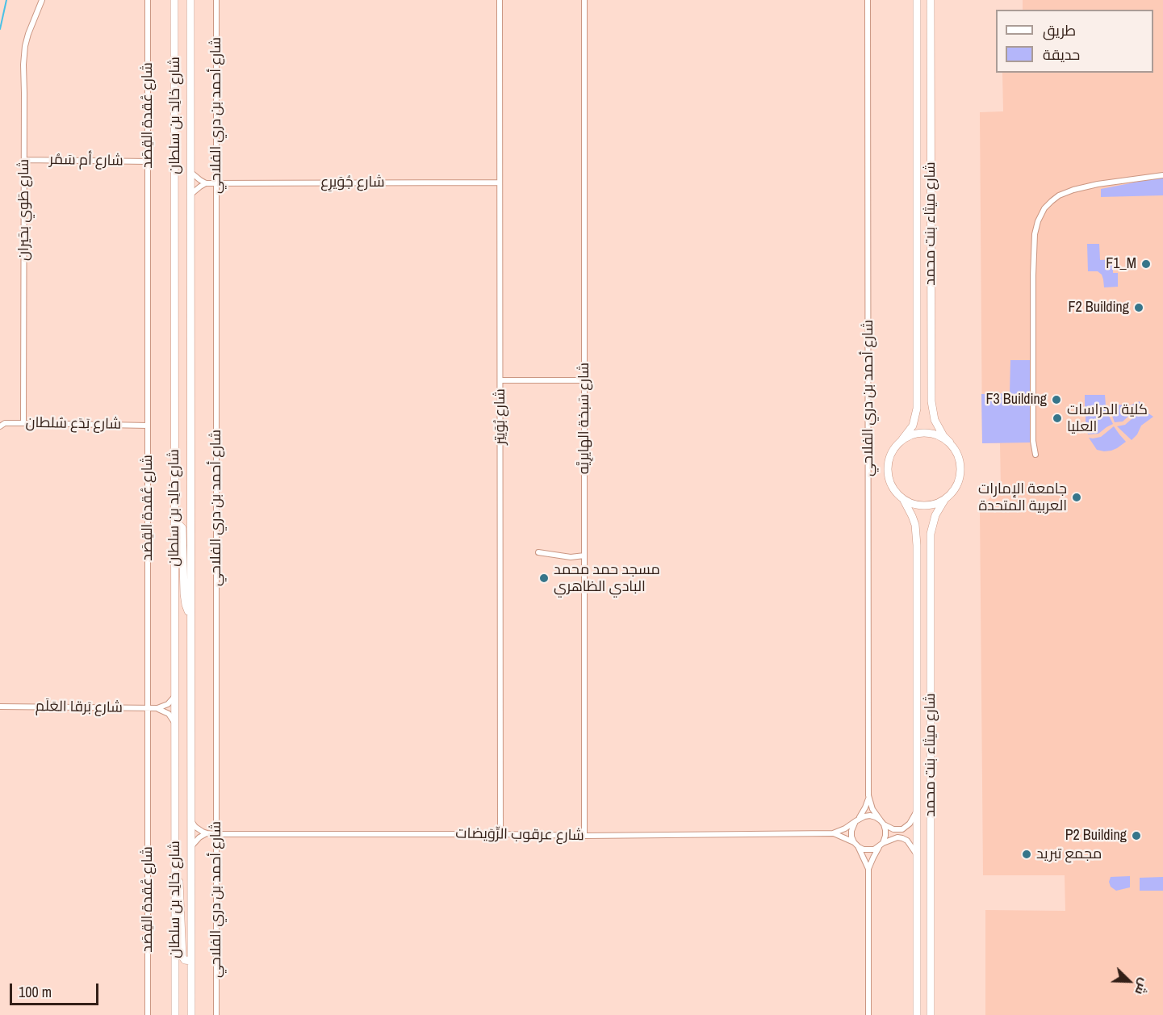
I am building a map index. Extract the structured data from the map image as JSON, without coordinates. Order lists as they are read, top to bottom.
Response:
{
  "streets": {
    "main road": ["شارع خالِد بن سلطان", "شارع ميثاء بنت محمد"],
    "street": [
      "شارع عُقدة القِصَد",
      "شارع أحمد بن دري الفلاحي",
      "شارع أم سَمُر",
      "شارع جُوَيرِع",
      "شارع طَوي بحَيران",
      "شارع بُوَيتِر",
      "شارع سَبخة الهايرِيَّه",
      "شارع بَدَع سُلطان",
      "شارع بَرقا العَلَم",
      "شارع عرقوب الرِّوَيضات"
    ]
  },
  "crossings": [
    ["شارع عُقدة القِصَد", "شارع أم سَمُر"],
    ["شارع عُقدة القِصَد", "شارع بَدَع سُلطان"],
    ["شارع عُقدة القِصَد", "شارع بَرقا العَلَم"],
    ["شارع أحمد بن دري الفلاحي", "شارع جُوَيرِع"],
    ["شارع أحمد بن دري الفلاحي", "شارع عرقوب الرِّوَيضات"],
    ["شارع أم سَمُر", "شارع طَوي بحَيران"],
    ["شارع جُوَيرِع", "شارع بُوَيتِر"],
    ["شارع طَوي بحَيران", "شارع بَدَع سُلطان"],
    ["شارع بُوَيتِر", "شارع عرقوب الرِّوَيضات"],
    ["شارع سَبخة الهايرِيَّه", "شارع عرقوب الرِّوَيضات"]
  ],
  "places": [
    "F1_M",
    "F2 Building",
    "F3 Building",
    "كلية الدراسات العليا",
    "جامعة الإمارات العربية المتحدة",
    "مسجد حمد محمد البادي الظاهري",
    "P2 Building",
    "مجمع تبريد"
  ],
  "legend": ["طريق", "حديقة"],
  "scale_bar": "100 m",
  "north": "bottom right"
}
